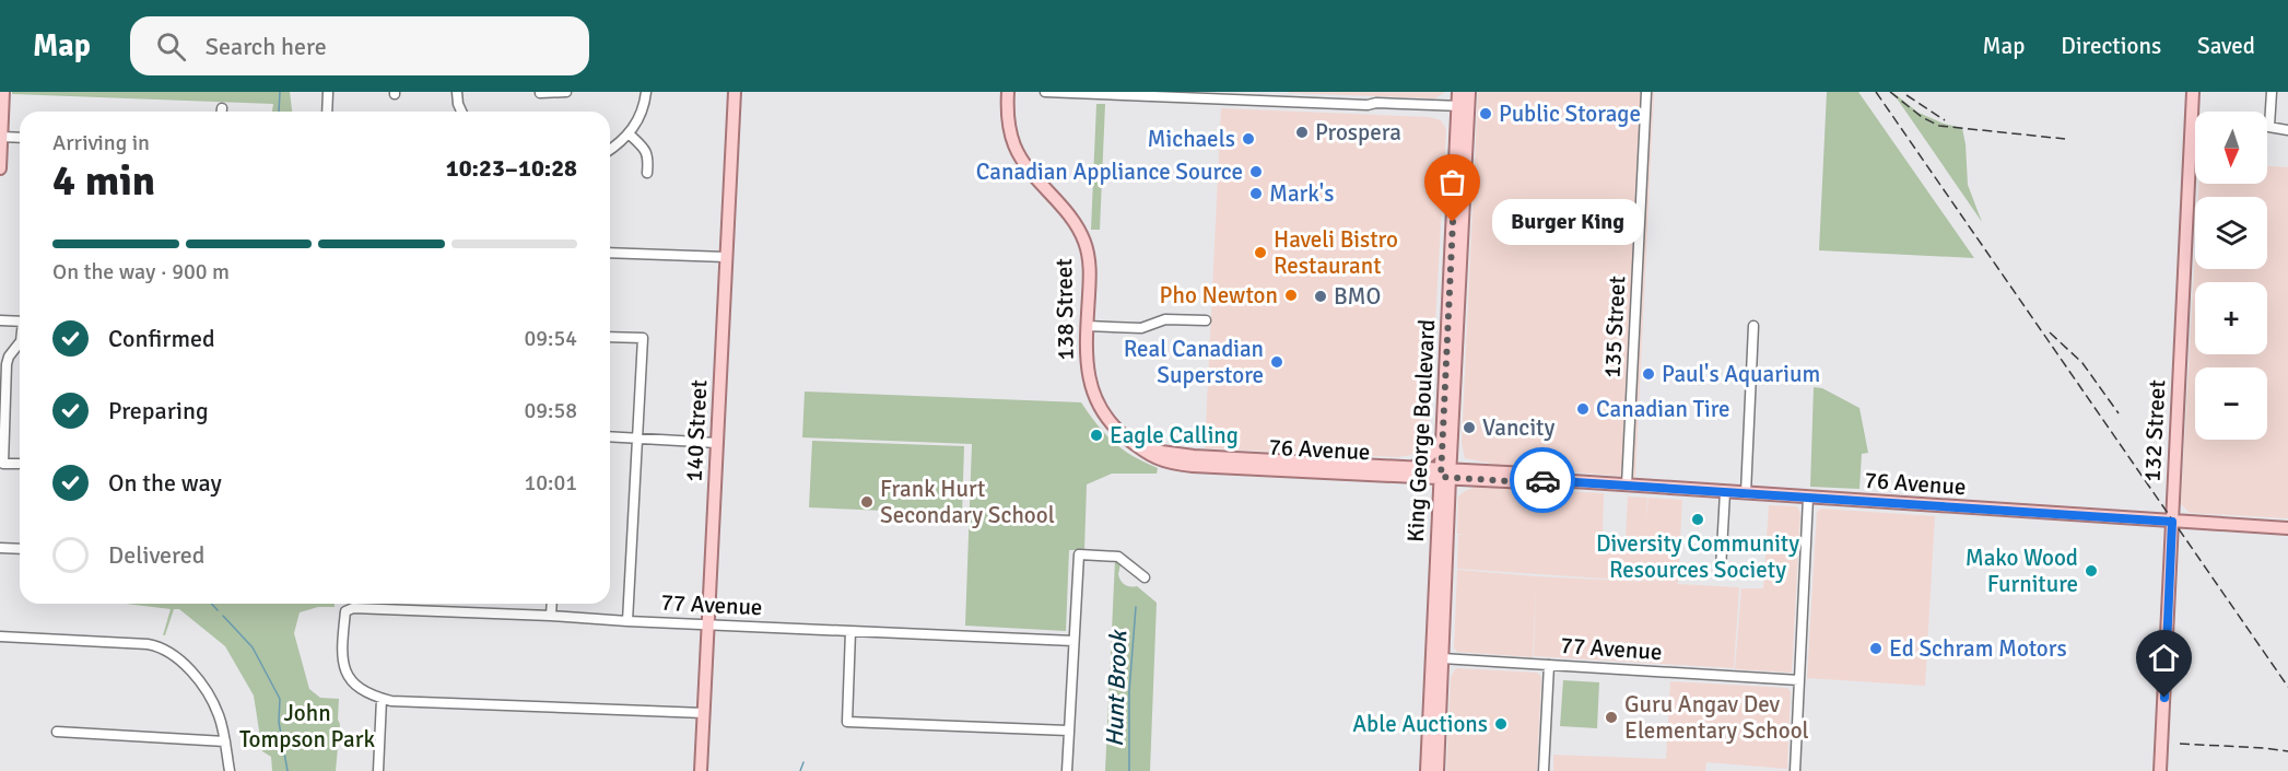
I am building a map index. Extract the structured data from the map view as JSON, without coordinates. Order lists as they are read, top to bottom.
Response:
{
  "streets": {
    "main road": [
      "138 Street",
      "140 Street",
      "King George Boulevard",
      "132 Street",
      "76 Avenue"
    ],
    "street": ["135 Street", "77 Avenue"]
  },
  "crossings": [
    ["138 Street", "76 Avenue"],
    ["135 Street", "76 Avenue"],
    ["140 Street", "77 Avenue"],
    ["King George Boulevard", "76 Avenue"],
    ["King George Boulevard", "77 Avenue"],
    ["132 Street", "76 Avenue"]
  ],
  "water": ["Hunt Brook"],
  "parks": ["John Tompson Park"],
  "places": [
    "Public Storage",
    "Prospera",
    "Michaels",
    "Canadian Appliance Source",
    "Mark's",
    "Burger King",
    "Haveli Bistro Restaurant",
    "Pho Newton",
    "BMO",
    "Real Canadian Superstore",
    "Paul's Aquarium",
    "Canadian Tire",
    "Vancity",
    "Eagle Calling",
    "Frank Hurt Secondary School",
    "Diversity Community Resources Society",
    "Mako Wood Furniture",
    "Ed Schram Motors",
    "Guru Angav Dev Elementary School",
    "Able Auctions"
  ],
  "north": "bottom",
  "page": {
    "header": "Map",
    "search": "Search here",
    "nav": ["Map", "Directions", "Saved"],
    "map_buttons": ["+", "−"],
    "heading": ["4 min", "Arriving in", "10:23–10:28"],
    "bubble": "Burger King",
    "bar": "On the way · 900 m",
    "list": [
      ["Confirmed", "09:54"],
      ["Preparing", "09:58"],
      ["On the way", "10:01"],
      "Delivered"
    ]
  }
}
